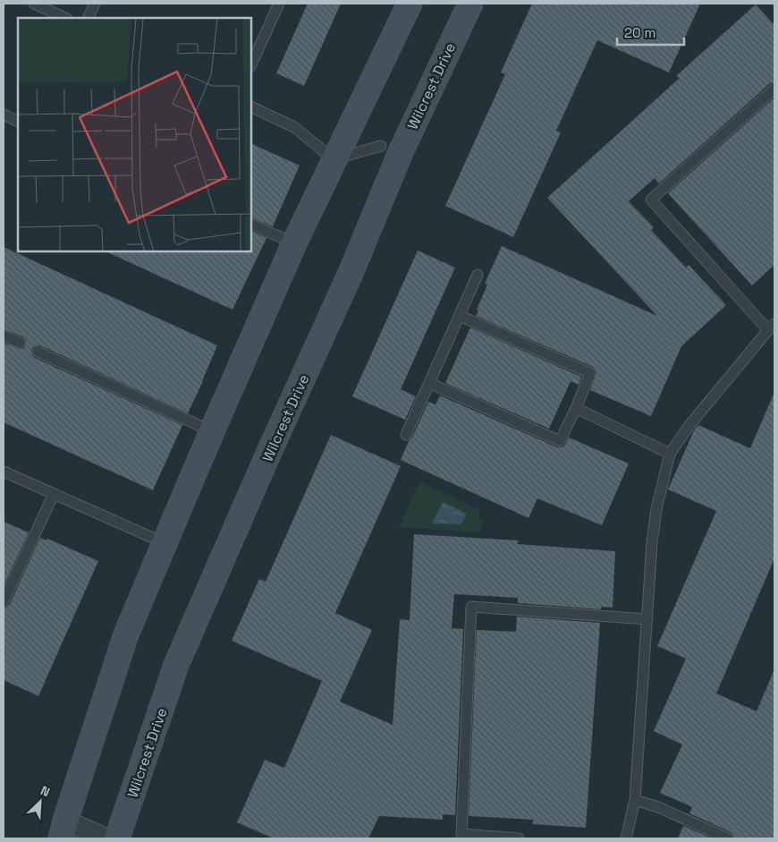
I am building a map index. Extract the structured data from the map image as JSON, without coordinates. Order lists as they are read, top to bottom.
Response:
{
  "streets": {
    "main road": ["Wilcrest Drive"]
  },
  "scale_bar": "20 m",
  "north": "top right"
}
